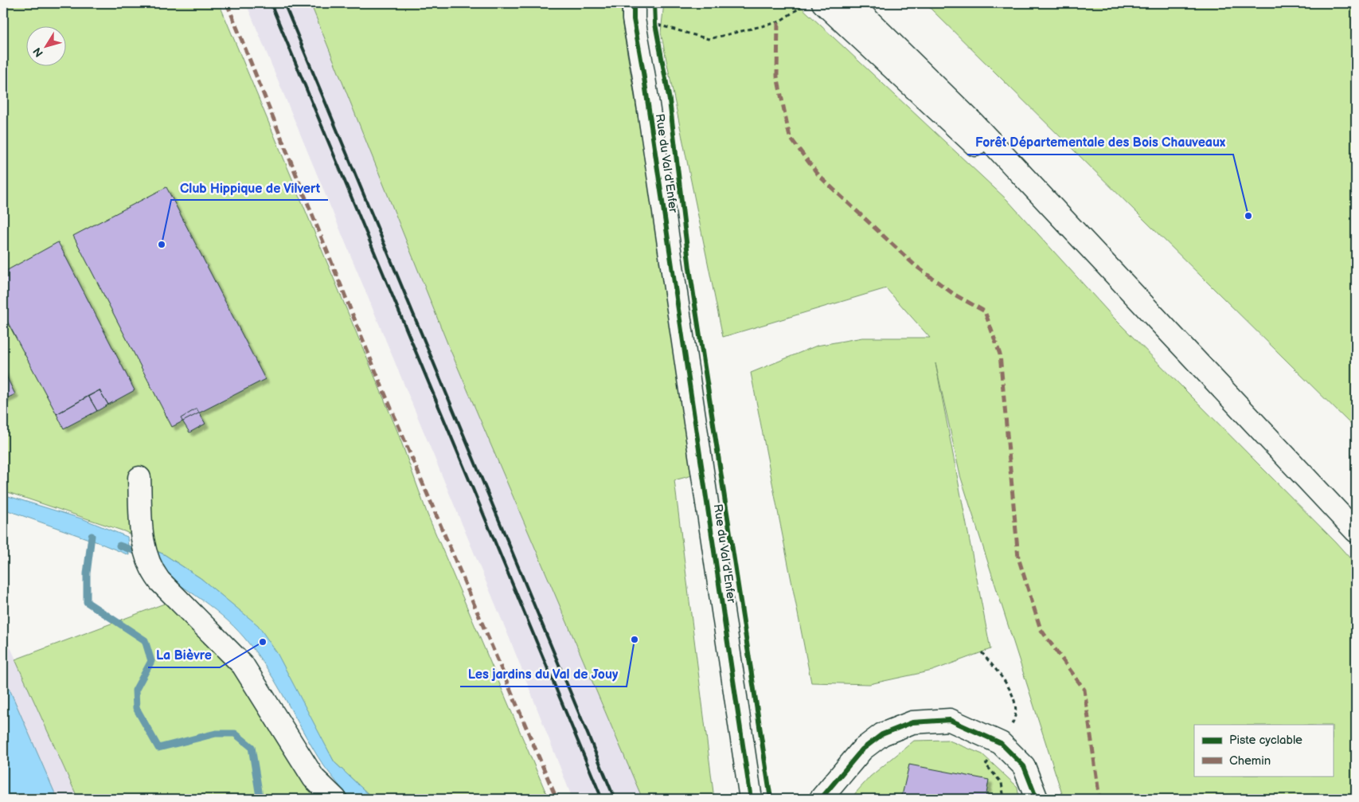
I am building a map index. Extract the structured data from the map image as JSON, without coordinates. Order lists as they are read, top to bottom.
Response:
{
  "streets": {
    "main road": ["Rue du Val d'Enfer"]
  },
  "places": [
    "Forêt Départementale des Bois Chauveaux",
    "Club Hippique de Vilvert",
    "Les jardins du Val de Jouy",
    "La Bièvre"
  ],
  "legend": ["Piste cyclable", "Chemin"],
  "north": "bottom left"
}
